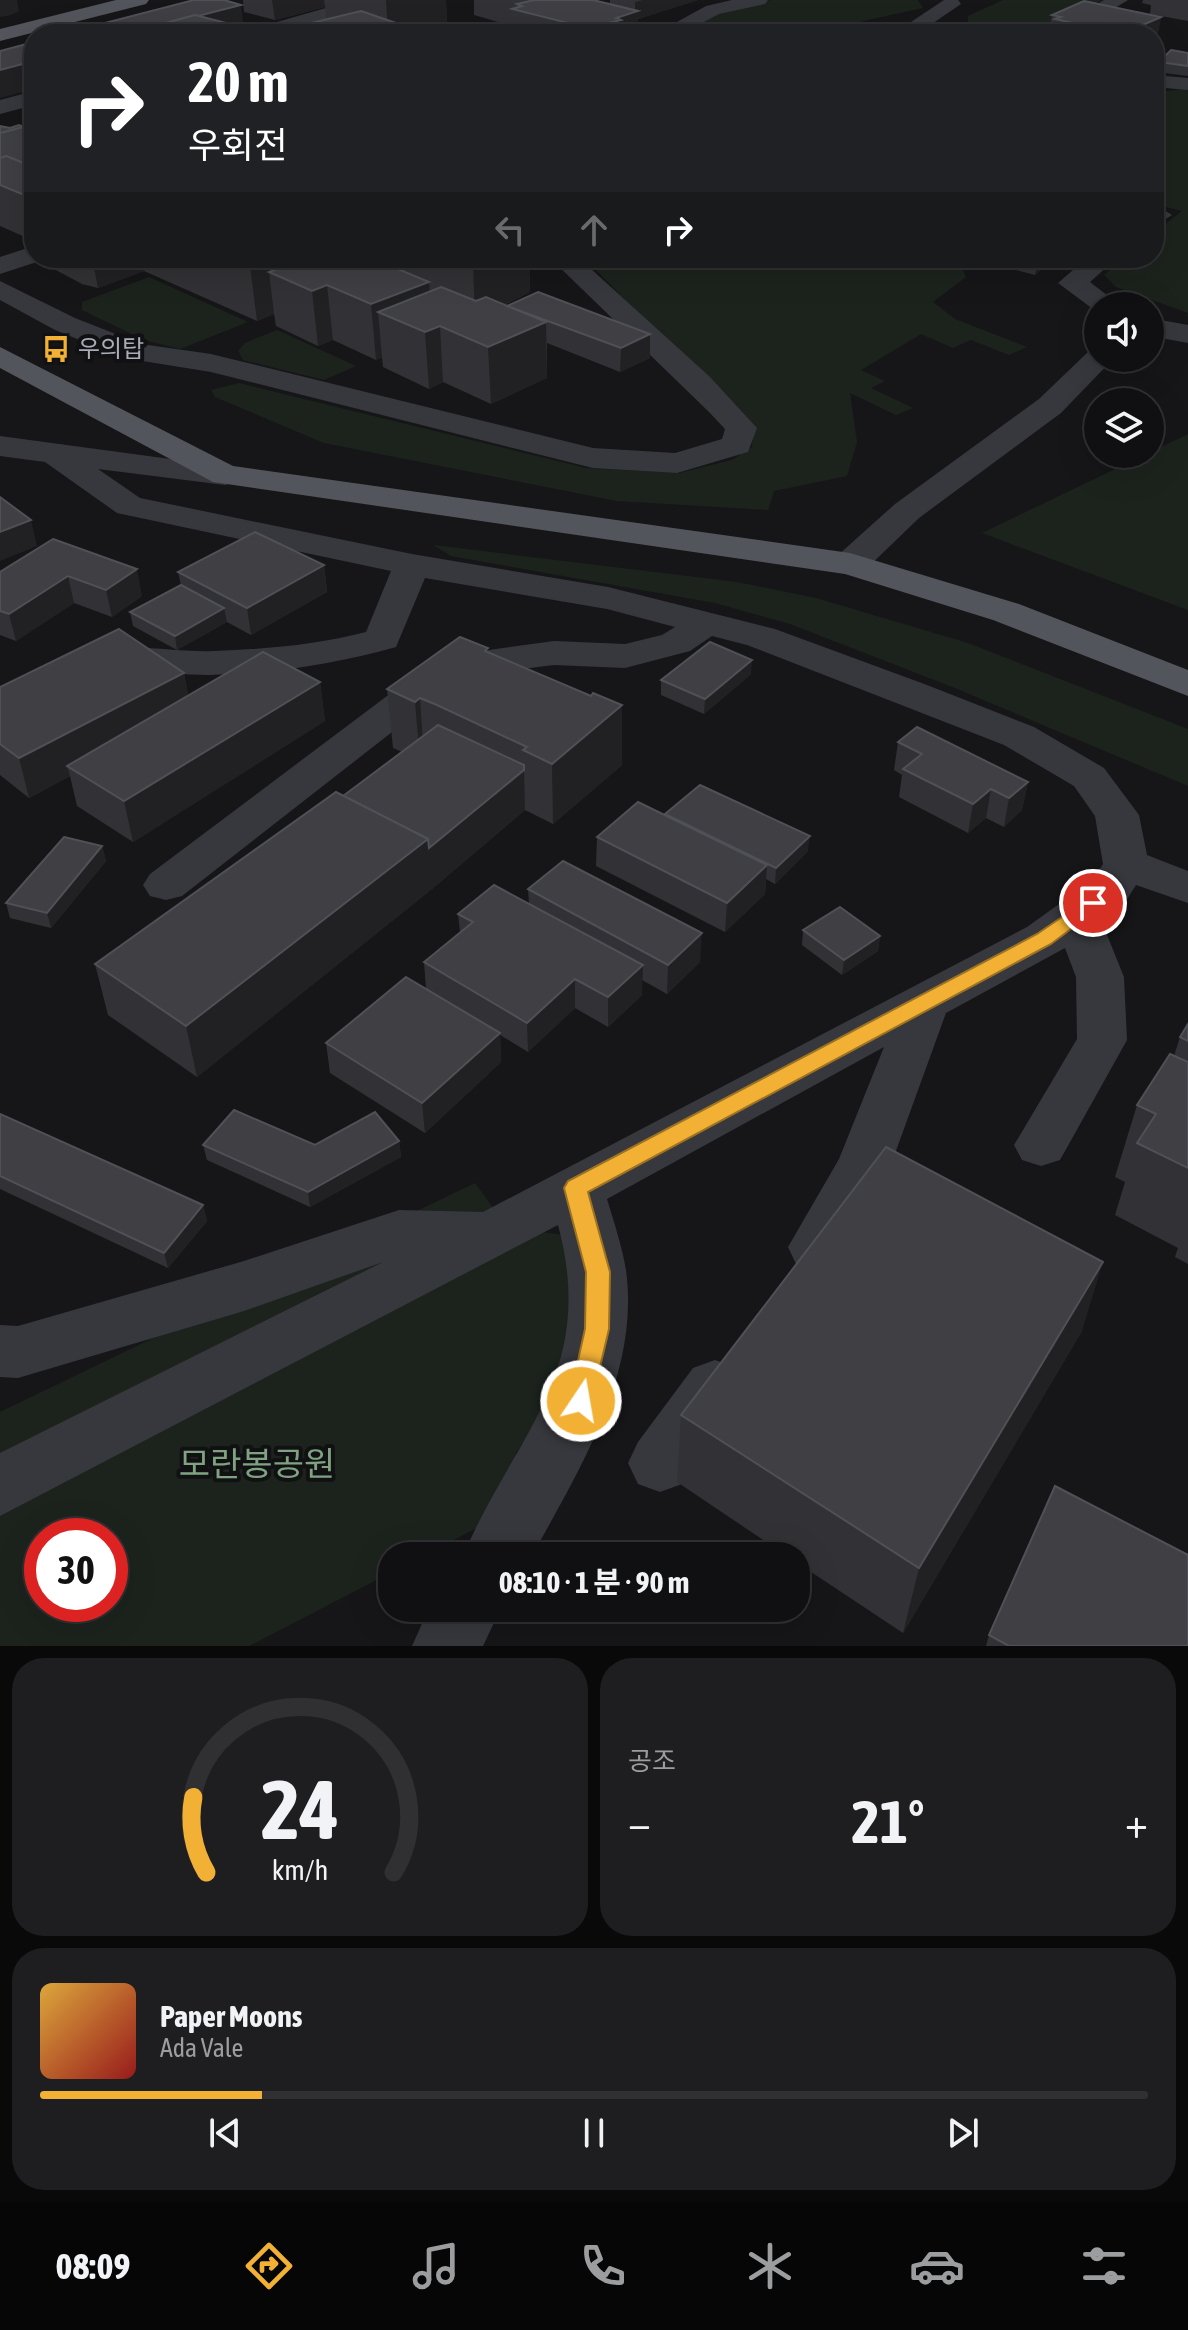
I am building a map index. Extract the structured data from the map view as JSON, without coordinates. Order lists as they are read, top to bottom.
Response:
{
  "parks": ["모란봉공원"],
  "places": {
    "bus stop": ["우의탑"]
  },
  "page": {
    "turn": ["20 m", "우회전"],
    "limit": "30",
    "trip": "08:10 · 1 분 · 90 m",
    "tile": "공조",
    "heat": ["−", "21°", "+"],
    "song": ["Paper Moons", "Ada Vale"],
    "tabs": "08:09",
    "gauge": ["24", "km/h"]
  }
}
